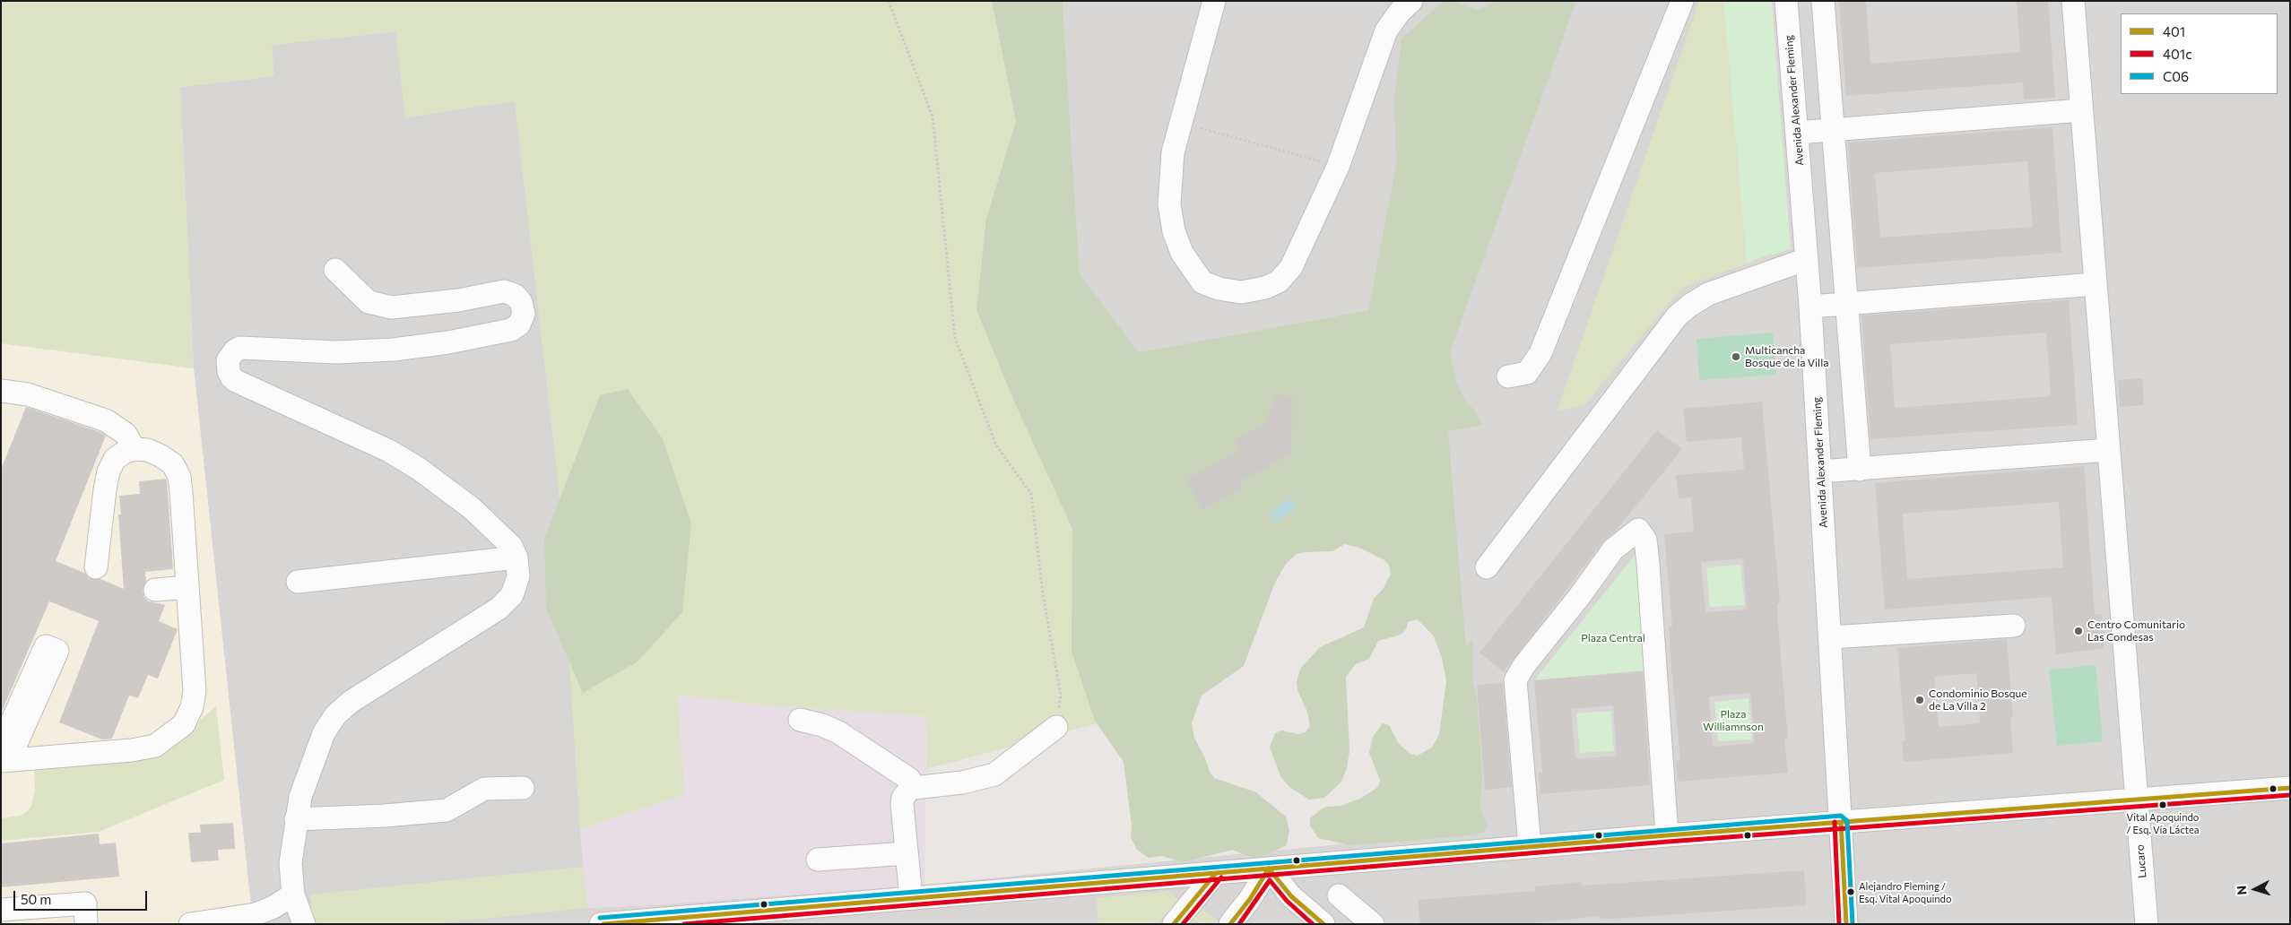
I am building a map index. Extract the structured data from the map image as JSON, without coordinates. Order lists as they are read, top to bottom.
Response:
{
  "streets": {
    "street": ["Avenida Alexander Fleming", "Lucaro"]
  },
  "parks": ["Plaza Central", "Plaza Williamnson"],
  "places": [
    "Multicancha Bosque de la Villa",
    "Centro Comunitario Las Condesas",
    "Condominio Bosque de La Villa 2",
    "Vital Apoquindo / Esq. Vía Láctea",
    "Alejandro Fleming / Esq. Vital Apoquindo"
  ],
  "lines": ["transit line 401", "transit line 401c", "transit line C06"],
  "legend": ["401", "401c", "C06"],
  "scale_bar": "50 m",
  "north": "left"
}
